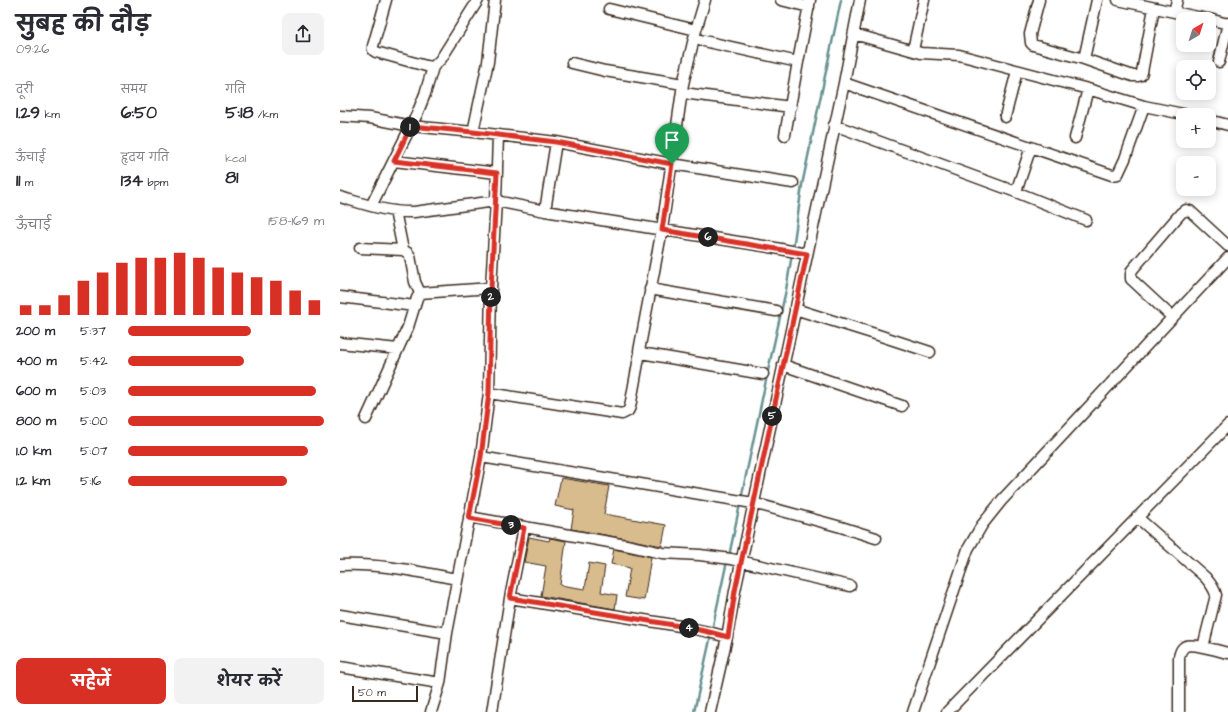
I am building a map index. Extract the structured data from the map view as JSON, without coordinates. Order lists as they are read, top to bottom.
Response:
{
  "scale_bar": "50 m",
  "north": "top right",
  "page": {
    "heading": ["सुबह की दौड़", "09:26"],
    "map_buttons": ["+", "−"],
    "stats": [
      ["दूरी", "1.29 km"],
      ["समय", "6:50"],
      ["गति", "5:18 /km"],
      ["ऊँचाई", "11 m"],
      ["हृदय गति", "134 bpm"],
      ["kcal", "81"]
    ],
    "pins": [
      "1",
      "6",
      "2",
      "5",
      "3",
      "4"
    ],
    "chart": ["ऊँचाई", "158–169 m"],
    "list": [
      {
        "name": "200 m",
        "note": "5:37"
      },
      {
        "name": "400 m",
        "note": "5:42"
      },
      {
        "name": "600 m",
        "note": "5:03"
      },
      {
        "name": "800 m",
        "note": "5:00"
      },
      {
        "name": "1.0 km",
        "note": "5:07"
      },
      {
        "name": "1.2 km",
        "note": "5:16"
      }
    ],
    "buttons": ["सहेजें", "शेयर करें"],
    "scale": "50 m"
  }
}
